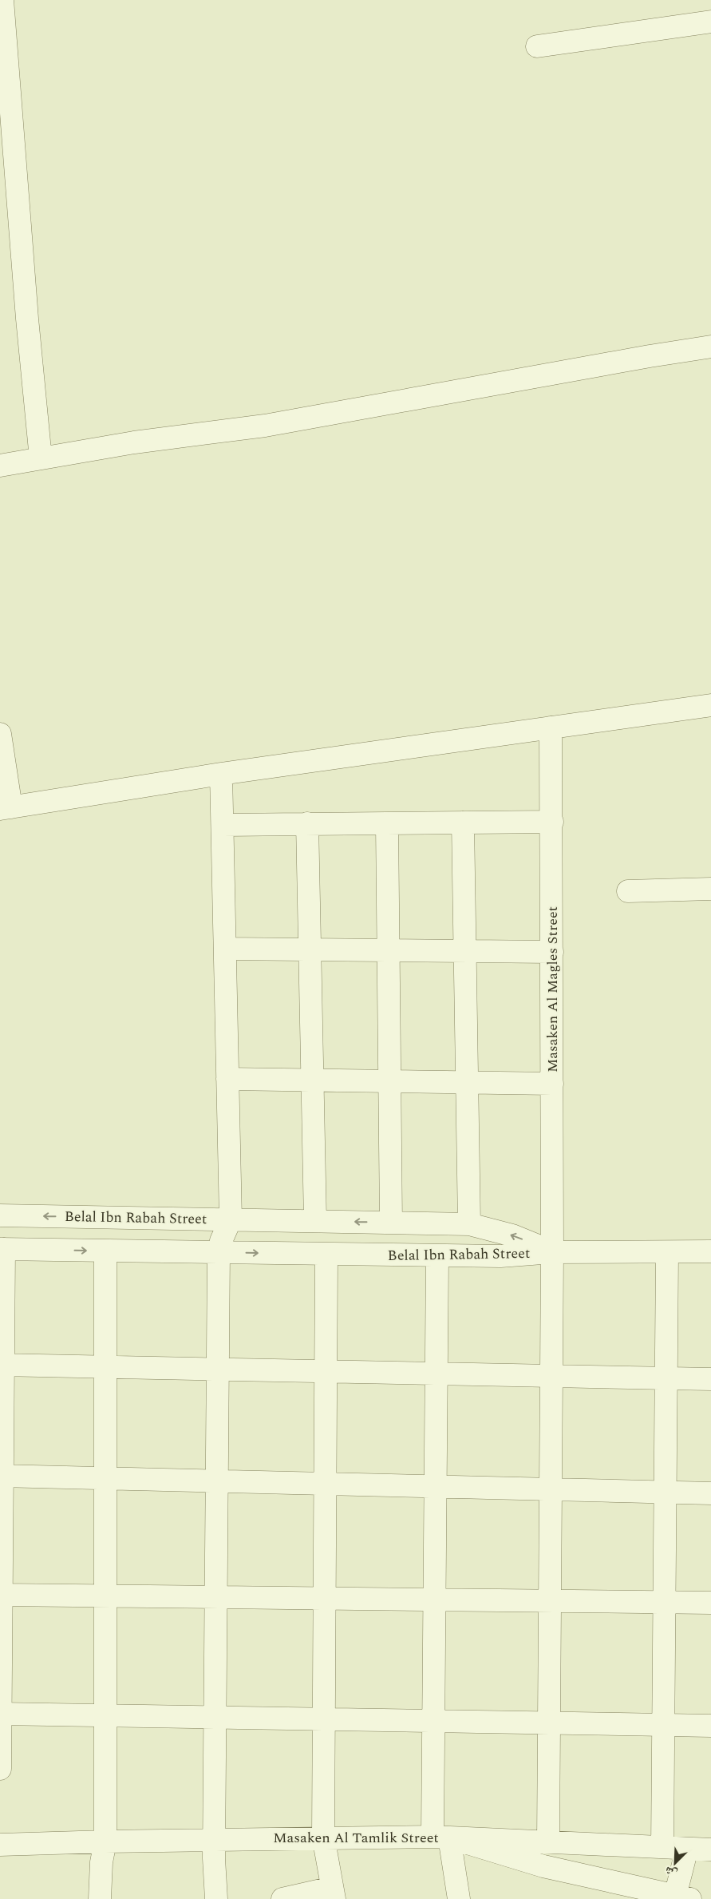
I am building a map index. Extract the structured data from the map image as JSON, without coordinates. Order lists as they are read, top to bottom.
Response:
{
  "streets": {
    "street": ["Masaken Al Magles Street", "Belal Ibn Rabah Street", "Masaken Al Tamlik Street"]
  },
  "crossings": [
    ["Masaken Al Magles Street", "Belal Ibn Rabah Street"],
    ["Masaken Al Magles Street", "Masaken Al Tamlik Street"]
  ],
  "north": "bottom left"
}
